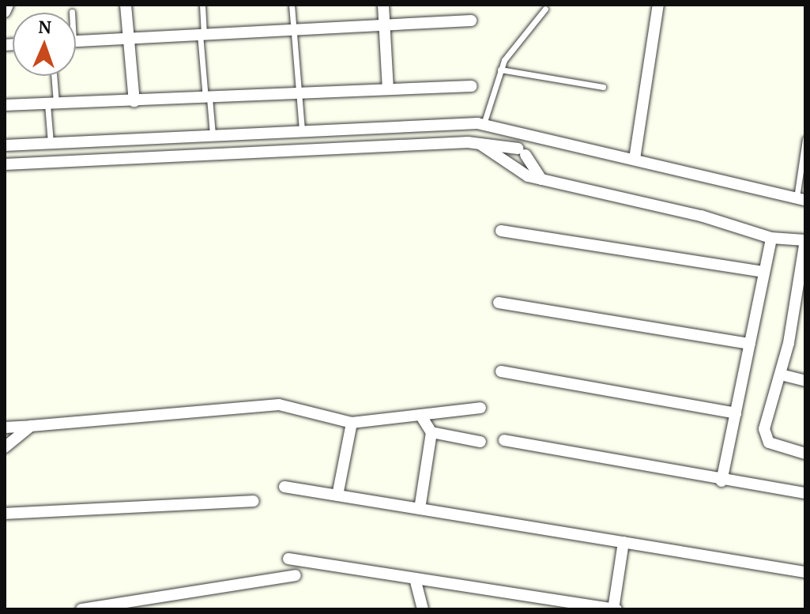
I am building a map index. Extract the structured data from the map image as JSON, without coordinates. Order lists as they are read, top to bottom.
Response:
{
  "north": "top"
}
